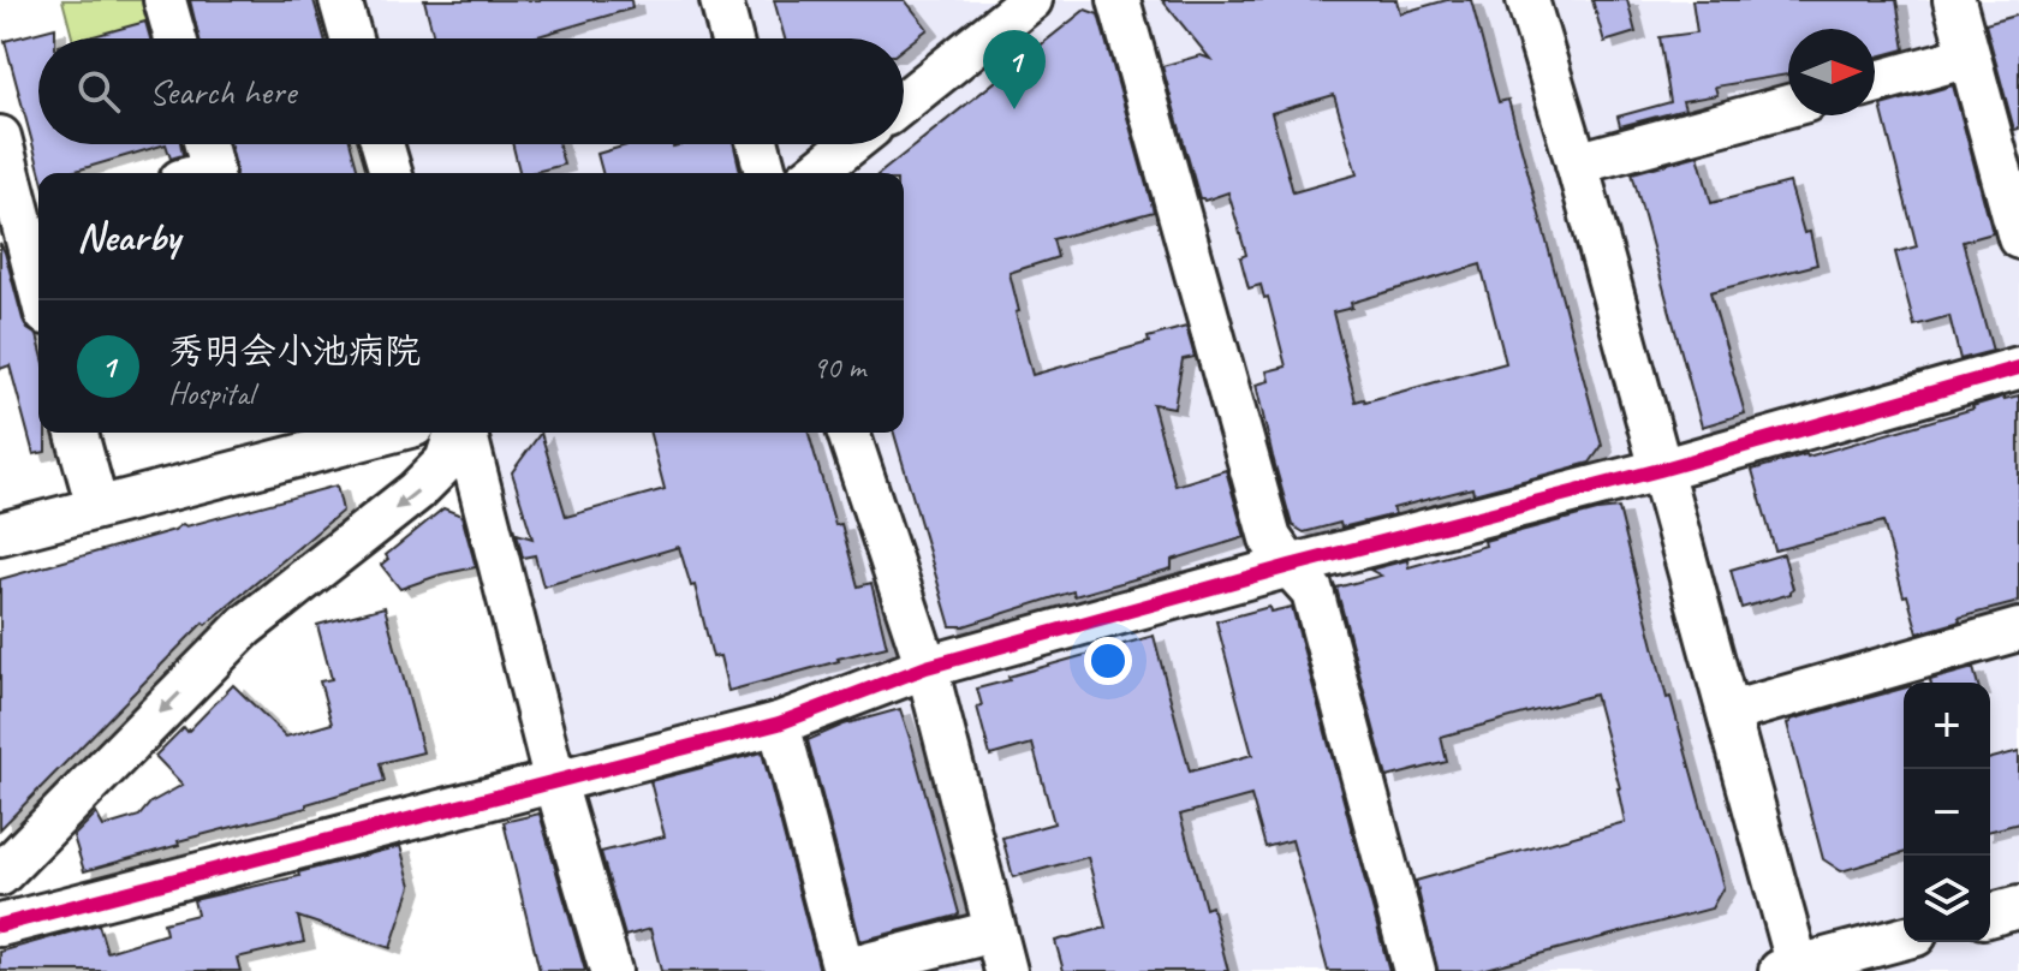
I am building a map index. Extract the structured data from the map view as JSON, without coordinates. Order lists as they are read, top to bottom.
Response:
{
  "north": "right",
  "page": {
    "pins": "1",
    "search": "Search here",
    "heading": "Nearby",
    "list": [
      {
        "mark": "1",
        "name": "秀明会小池病院",
        "note": "Hospital",
        "value": "90 m"
      }
    ],
    "map_buttons": ["+", "−"]
  }
}
